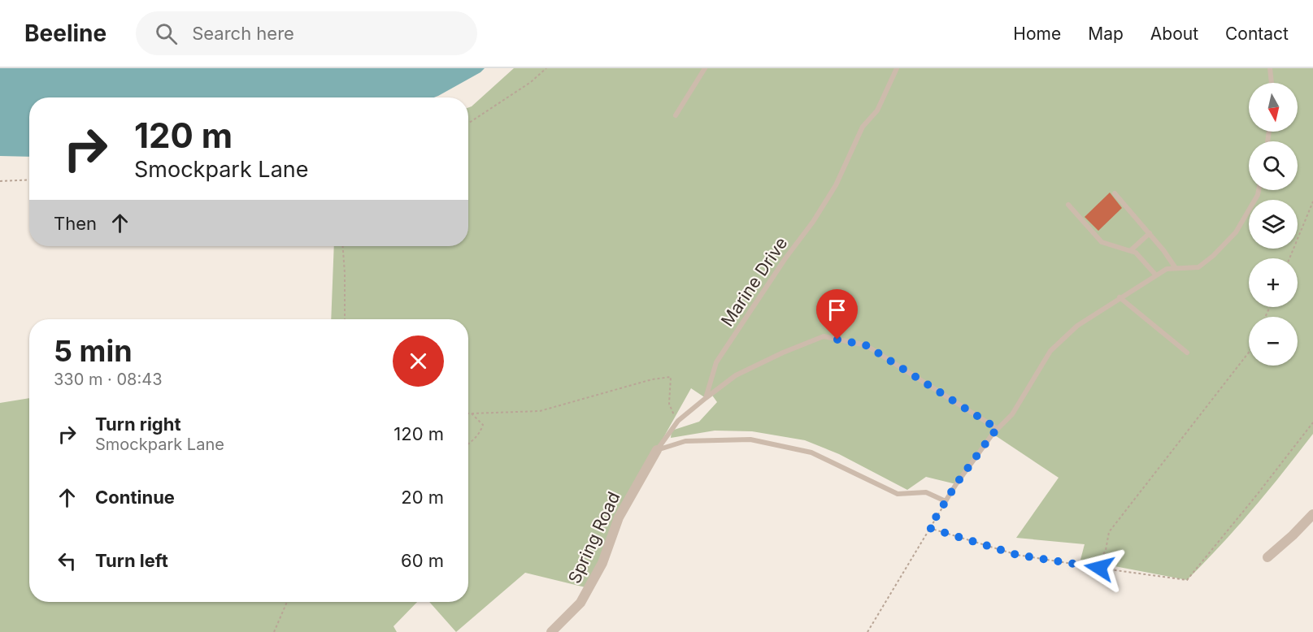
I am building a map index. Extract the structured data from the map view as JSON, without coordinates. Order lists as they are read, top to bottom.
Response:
{
  "streets": {
    "street": ["Spring Road"],
    "lane": ["Marine Drive"]
  },
  "north": "bottom",
  "page": {
    "header": "Beeline",
    "search": "Search here",
    "nav": [
      "Home",
      "Map",
      "About",
      "Contact"
    ],
    "map_buttons": ["+", "−"],
    "turn": ["120 m", "Smockpark Lane"],
    "then": "Then",
    "heading": ["5 min", "330 m · 08:43"],
    "list": [
      {
        "name": "Turn right",
        "note": "Smockpark Lane",
        "value": "120 m"
      },
      {
        "name": "Continue",
        "value": "20 m"
      },
      {
        "name": "Turn left",
        "value": "60 m"
      }
    ]
  }
}
